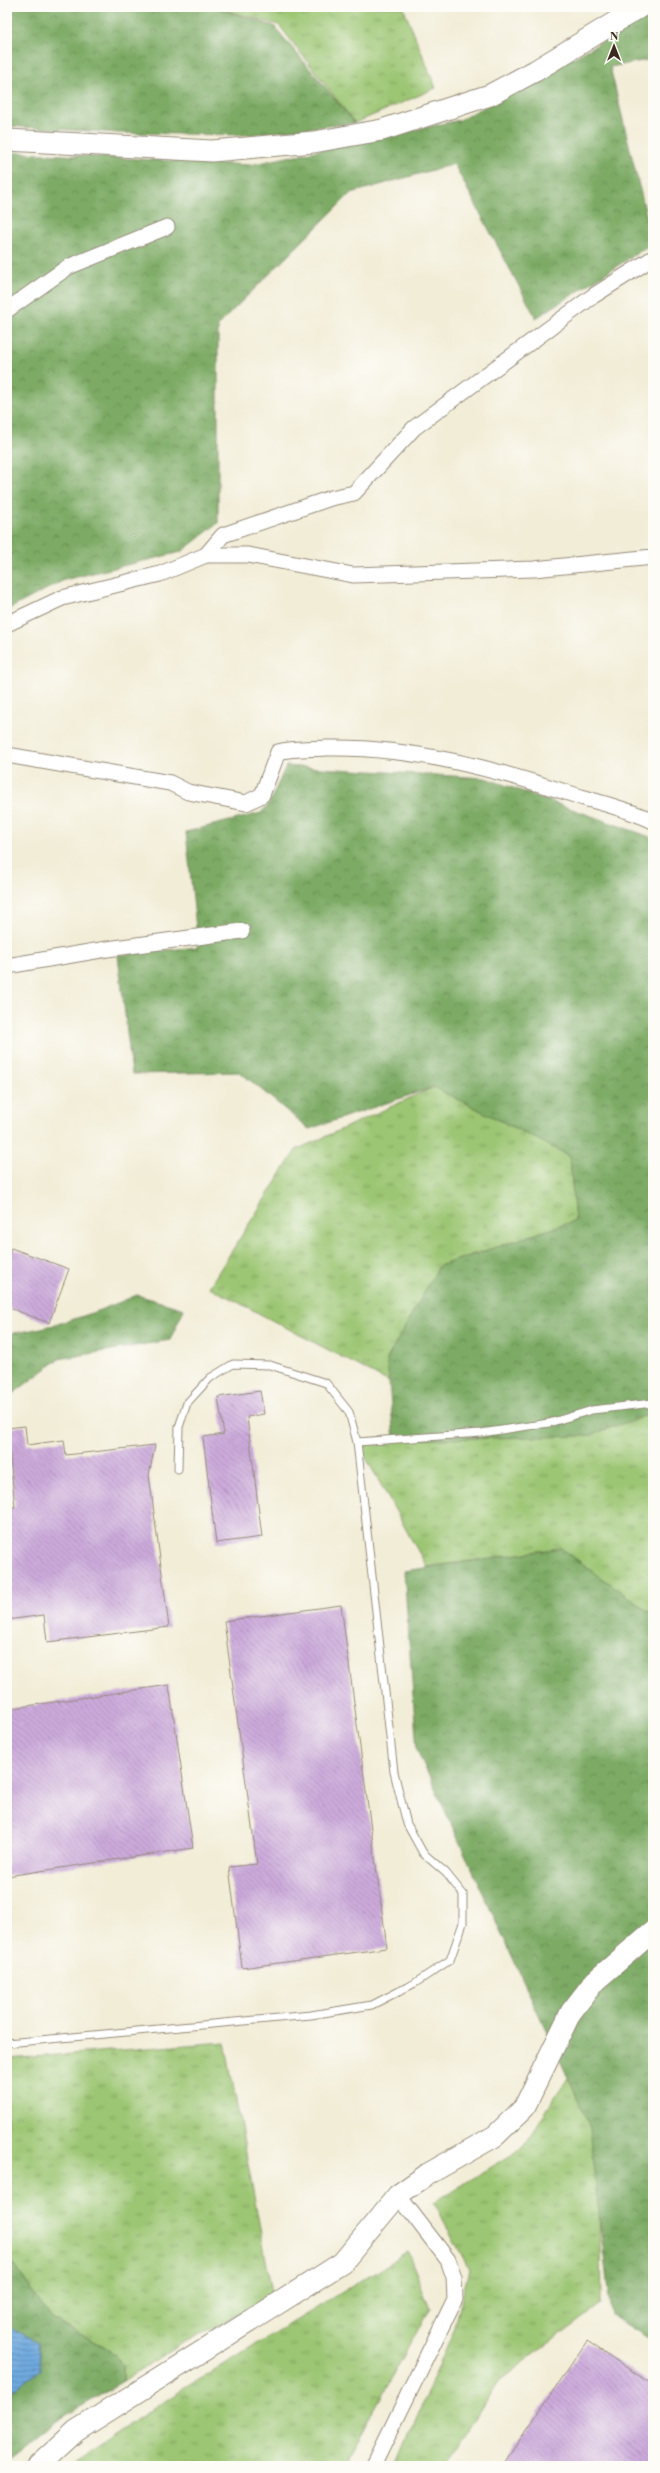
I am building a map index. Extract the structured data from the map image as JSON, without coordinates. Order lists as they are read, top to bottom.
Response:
{
  "north": "top"
}
